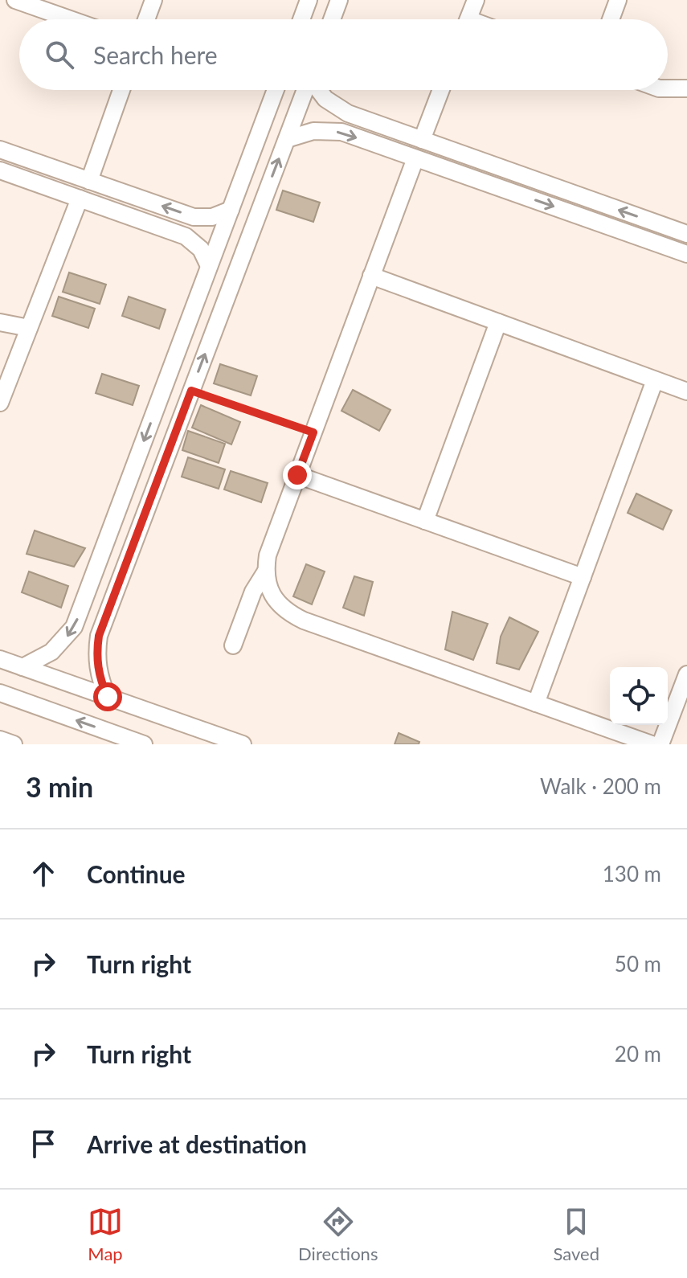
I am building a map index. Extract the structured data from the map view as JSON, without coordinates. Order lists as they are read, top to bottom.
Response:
{
  "page": {
    "search": "Search here",
    "heading": ["3 min", "Walk · 200 m"],
    "list": [
      ["Continue", "130 m"],
      ["Turn right", "50 m"],
      ["Turn right", "20 m"],
      "Arrive at destination"
    ],
    "nav": ["Map", "Directions", "Saved"]
  }
}
